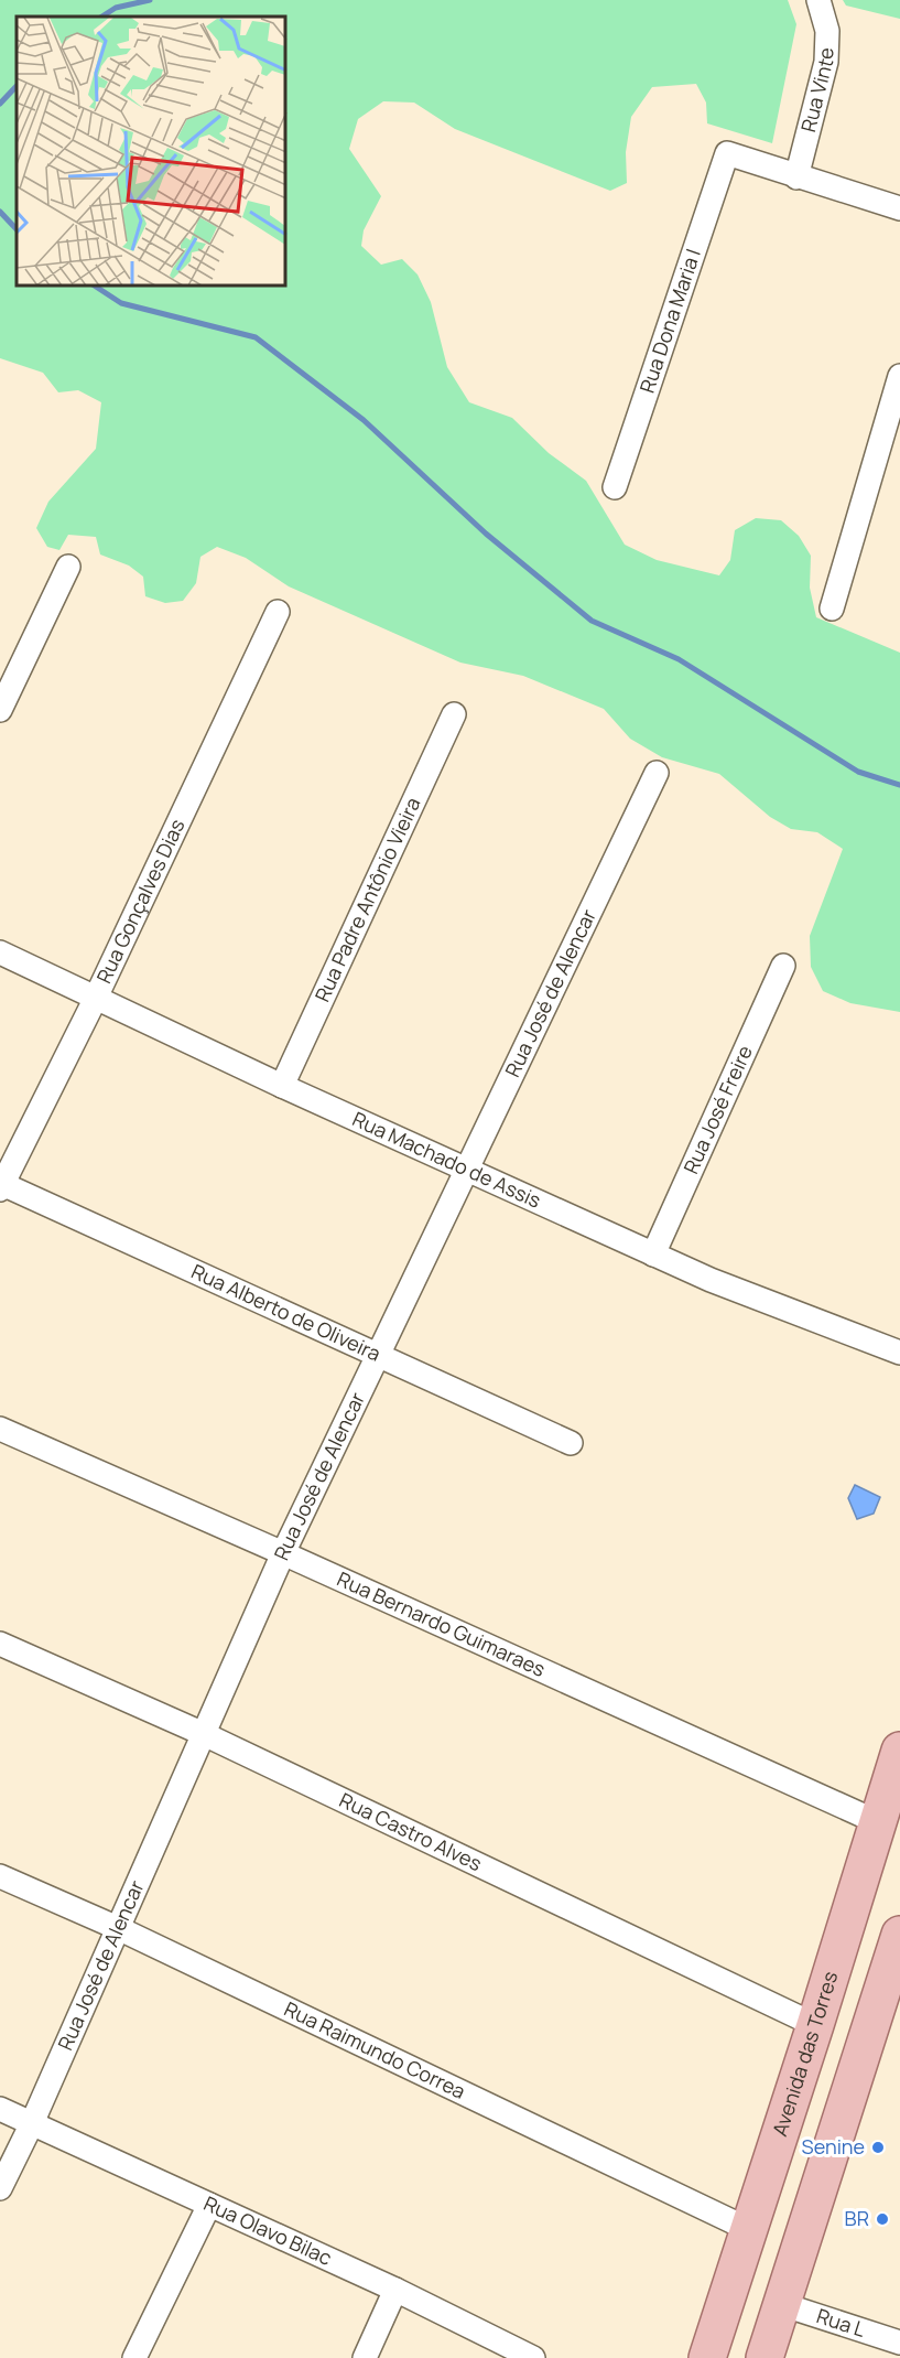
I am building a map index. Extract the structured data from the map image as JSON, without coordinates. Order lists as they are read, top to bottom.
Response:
{
  "streets": {
    "main road": ["Avenida das Torres"],
    "street": [
      "Rua Vinte",
      "Rua Dona Maria I",
      "Rua Padre Antônio Vieira",
      "Rua Gonçalves Dias",
      "Rua José de Alencar",
      "Rua José Freire",
      "Rua Machado de Assis",
      "Rua Alberto de Oliveira",
      "Rua Bernardo Guimaraes",
      "Rua Castro Alves",
      "Rua Raimundo Correa",
      "Rua Olavo Bilac",
      "Rua L"
    ]
  },
  "crossings": [
    ["Rua Vinte", "Rua Dona Maria I"],
    ["Rua Padre Antônio Vieira", "Rua Machado de Assis"],
    ["Rua Gonçalves Dias", "Rua Machado de Assis"],
    ["Rua Gonçalves Dias", "Rua Alberto de Oliveira"],
    ["Rua José de Alencar", "Rua Machado de Assis"],
    ["Rua José de Alencar", "Rua Alberto de Oliveira"],
    ["Rua José de Alencar", "Rua Bernardo Guimaraes"],
    ["Rua José de Alencar", "Rua Castro Alves"],
    ["Rua José de Alencar", "Rua Raimundo Correa"],
    ["Rua José de Alencar", "Rua Olavo Bilac"],
    ["Rua José Freire", "Rua Machado de Assis"],
    ["Rua Bernardo Guimaraes", "Avenida das Torres"],
    ["Rua Castro Alves", "Avenida das Torres"],
    ["Rua Raimundo Correa", "Avenida das Torres"]
  ],
  "places": ["Senine", "BR"]
}
